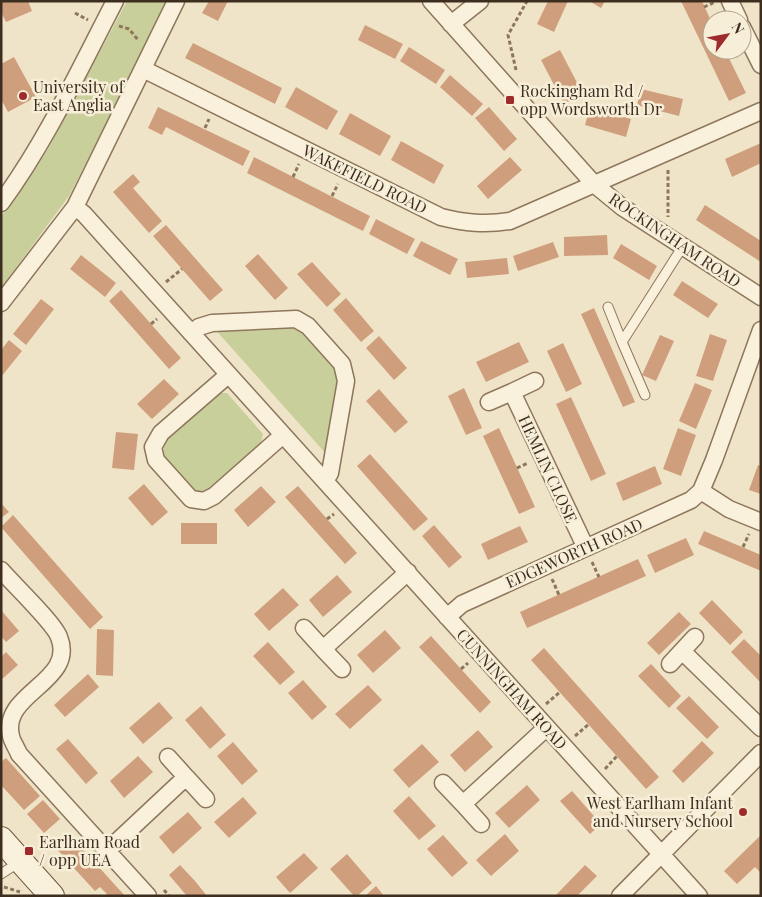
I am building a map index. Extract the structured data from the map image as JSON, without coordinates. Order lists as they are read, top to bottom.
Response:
{
  "streets": {
    "street": [
      "WAKEFIELD ROAD",
      "ROCKINGHAM ROAD",
      "HEMLIN CLOSE",
      "EDGEWORTH ROAD",
      "CUNNINGHAM ROAD"
    ]
  },
  "crossings": [
    ["WAKEFIELD ROAD", "ROCKINGHAM ROAD"],
    ["HEMLIN CLOSE", "EDGEWORTH ROAD"],
    ["EDGEWORTH ROAD", "CUNNINGHAM ROAD"]
  ],
  "places": {
    "other": ["University of East Anglia", "West Earlham Infant and Nursery School"],
    "transit": ["Rockingham Rd / opp Wordsworth Dr", "Earlham Road / opp UEA"]
  },
  "north": "top right"
}
